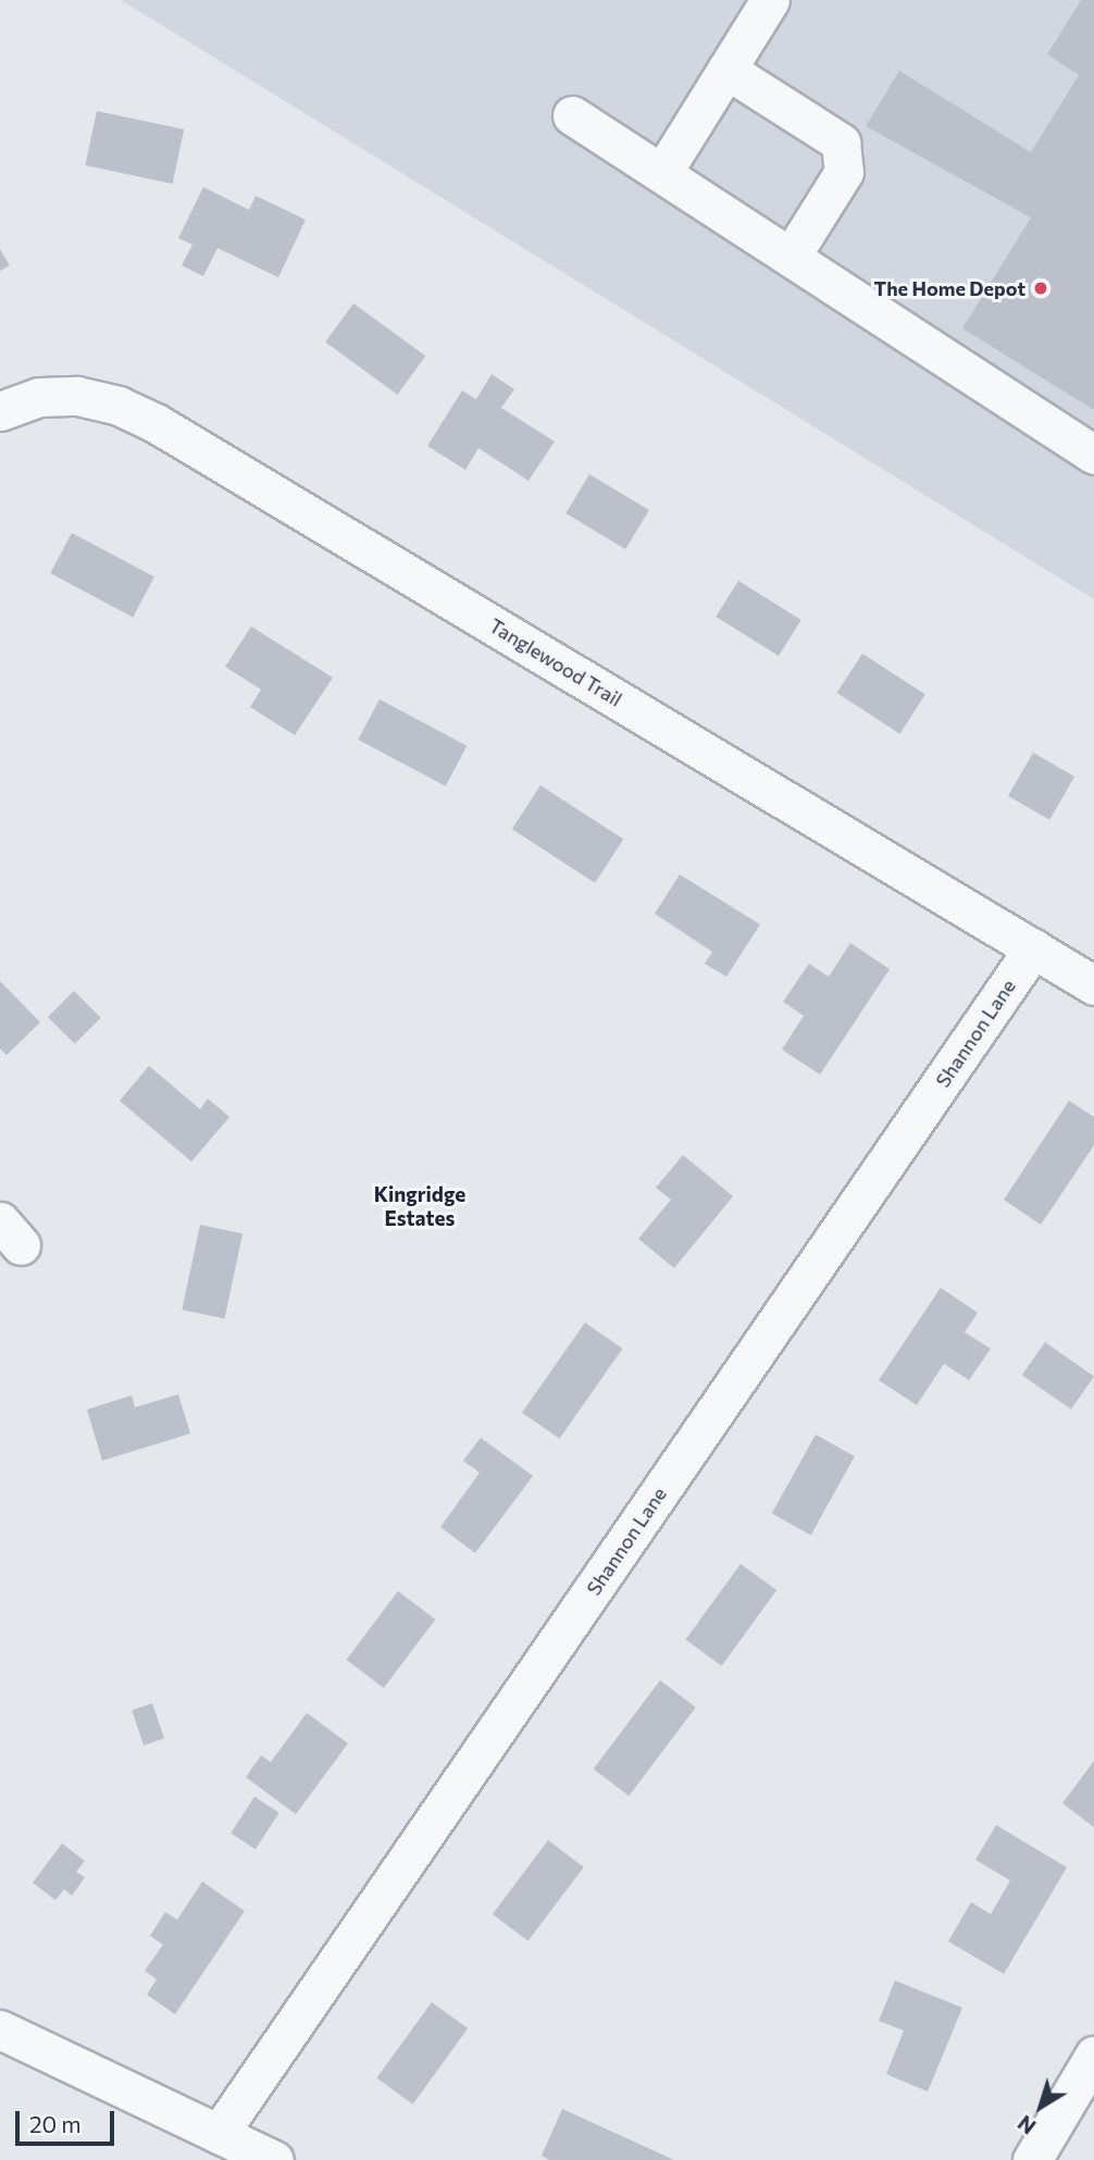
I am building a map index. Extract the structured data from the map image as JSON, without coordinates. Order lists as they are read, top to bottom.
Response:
{
  "streets": {
    "street": ["Tanglewood Trail", "Shannon Lane"]
  },
  "crossings": [
    ["Tanglewood Trail", "Shannon Lane"]
  ],
  "districts": ["Kingridge Estates"],
  "places": ["The Home Depot"],
  "scale_bar": "20 m",
  "north": "bottom left"
}
